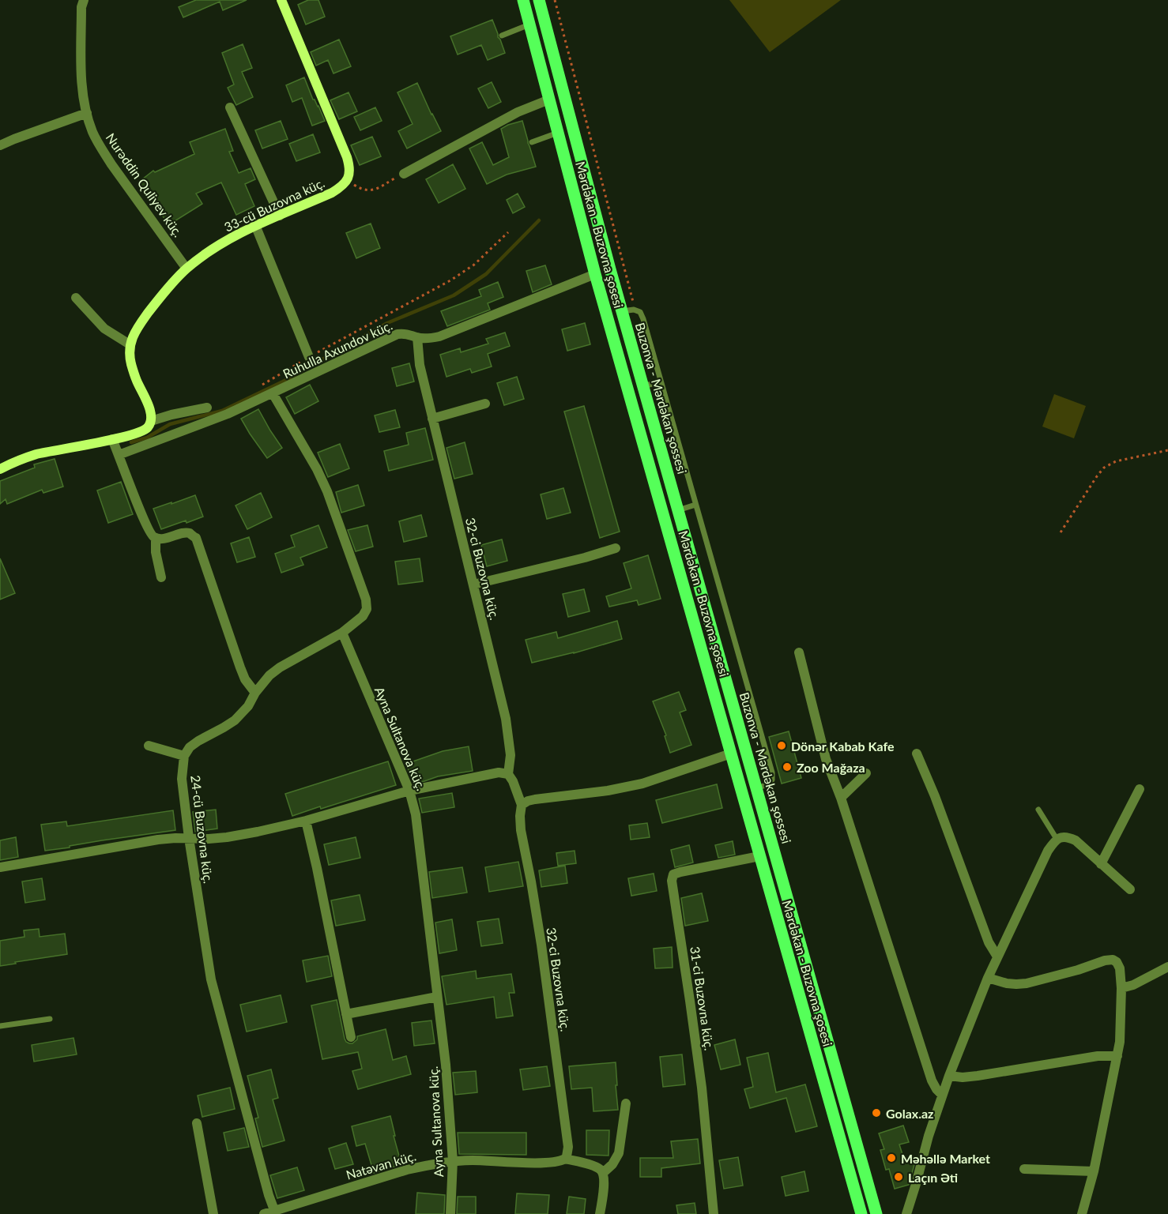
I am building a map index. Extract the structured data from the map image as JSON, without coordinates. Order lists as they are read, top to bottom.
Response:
{
  "streets": {
    "main road": ["Mərdəkan - Buzovna şosesi", "Buzonva - Mərdəkan şossesi"],
    "street": [
      "Nurəddin Quliyev küç.",
      "33-cü Buzovna küç.",
      "Ruhulla Axundov küç.",
      "32-ci Buzovna küç.",
      "Ayna Sultanova küç.",
      "24-cü Buzovna küç.",
      "31-ci Buzovna küç.",
      "Natəvan küç."
    ]
  },
  "crossings": [
    ["Nurəddin Quliyev küç.", "33-cü Buzovna küç."],
    ["Mərdəkan - Buzovna şosesi", "Ruhulla Axundov küç."],
    ["Mərdəkan - Buzovna şosesi", "31-ci Buzovna küç."],
    ["Ruhulla Axundov küç.", "32-ci Buzovna küç."],
    ["32-ci Buzovna küç.", "Natəvan küç."],
    ["Ayna Sultanova küç.", "Natəvan küç."],
    ["24-cü Buzovna küç.", "Natəvan küç."]
  ],
  "places": [
    "Dönər Kabab Kafe",
    "Zoo Mağaza",
    "Golax.az",
    "Məhəllə Market",
    "Laçın Əti"
  ]
}
